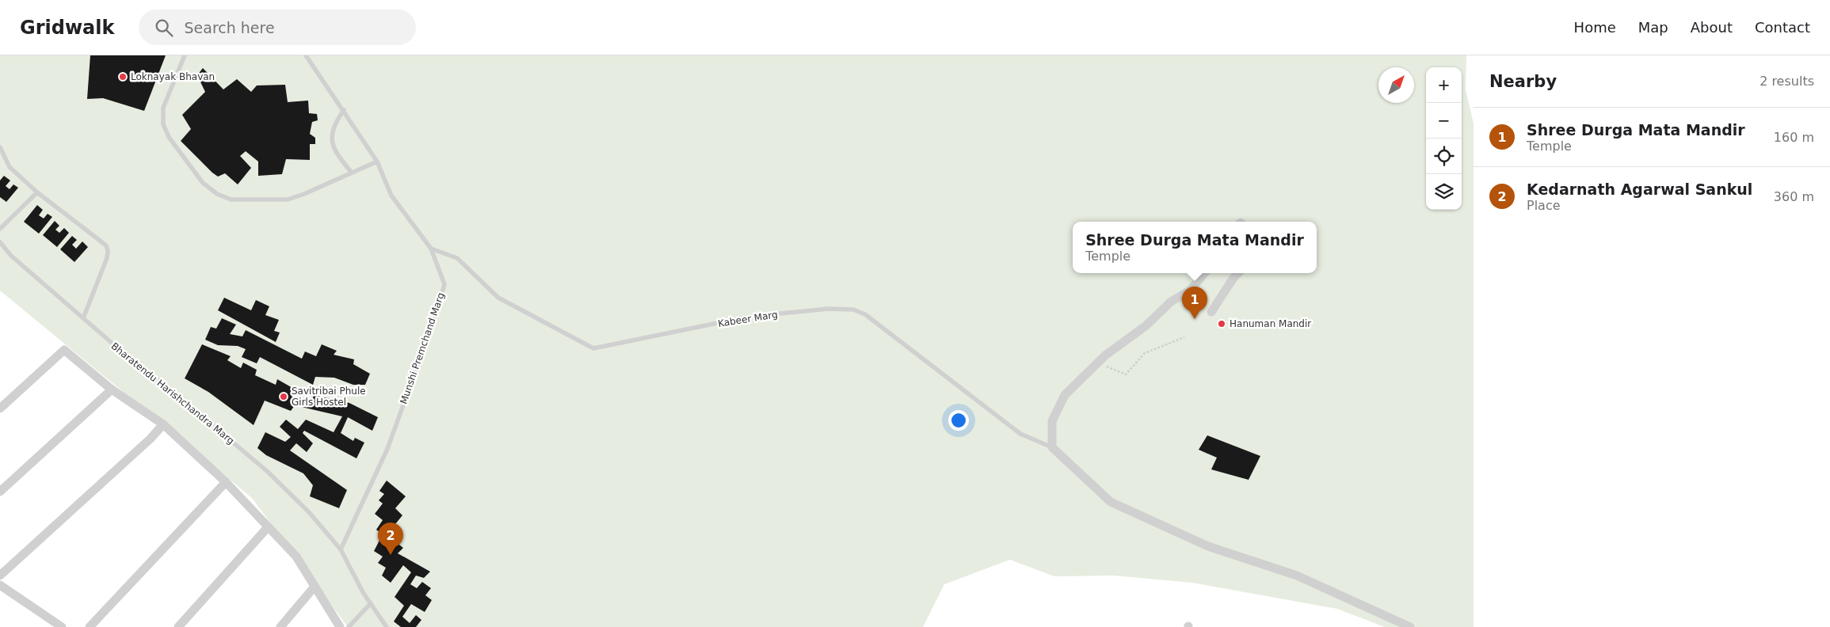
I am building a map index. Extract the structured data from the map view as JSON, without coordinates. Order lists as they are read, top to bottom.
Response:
{
  "streets": {
    "lane": ["Kabeer Marg", "Munshi Premchand Marg", "Bharatendu Harishchandra Marg"]
  },
  "crossings": [
    ["Kabeer Marg", "Munshi Premchand Marg"],
    ["Munshi Premchand Marg", "Bharatendu Harishchandra Marg"]
  ],
  "places": ["Loknayak Bhavan", "Hanuman Mandir", "Savitribai Phule Girls Hostel"],
  "north": "top right",
  "page": {
    "header": "Gridwalk",
    "search": "Search here",
    "nav": [
      "Home",
      "Map",
      "About",
      "Contact"
    ],
    "heading": ["Nearby", "2 results"],
    "map_buttons": ["+", "−"],
    "list": [
      {
        "mark": "1",
        "name": "Shree Durga Mata Mandir",
        "note": "Temple",
        "value": "160 m"
      },
      {
        "mark": "2",
        "name": "Kedarnath Agarwal Sankul",
        "note": "Place",
        "value": "360 m"
      }
    ],
    "popup": ["Shree Durga Mata Mandir", "Temple"],
    "pins": ["1", "2"]
  }
}
